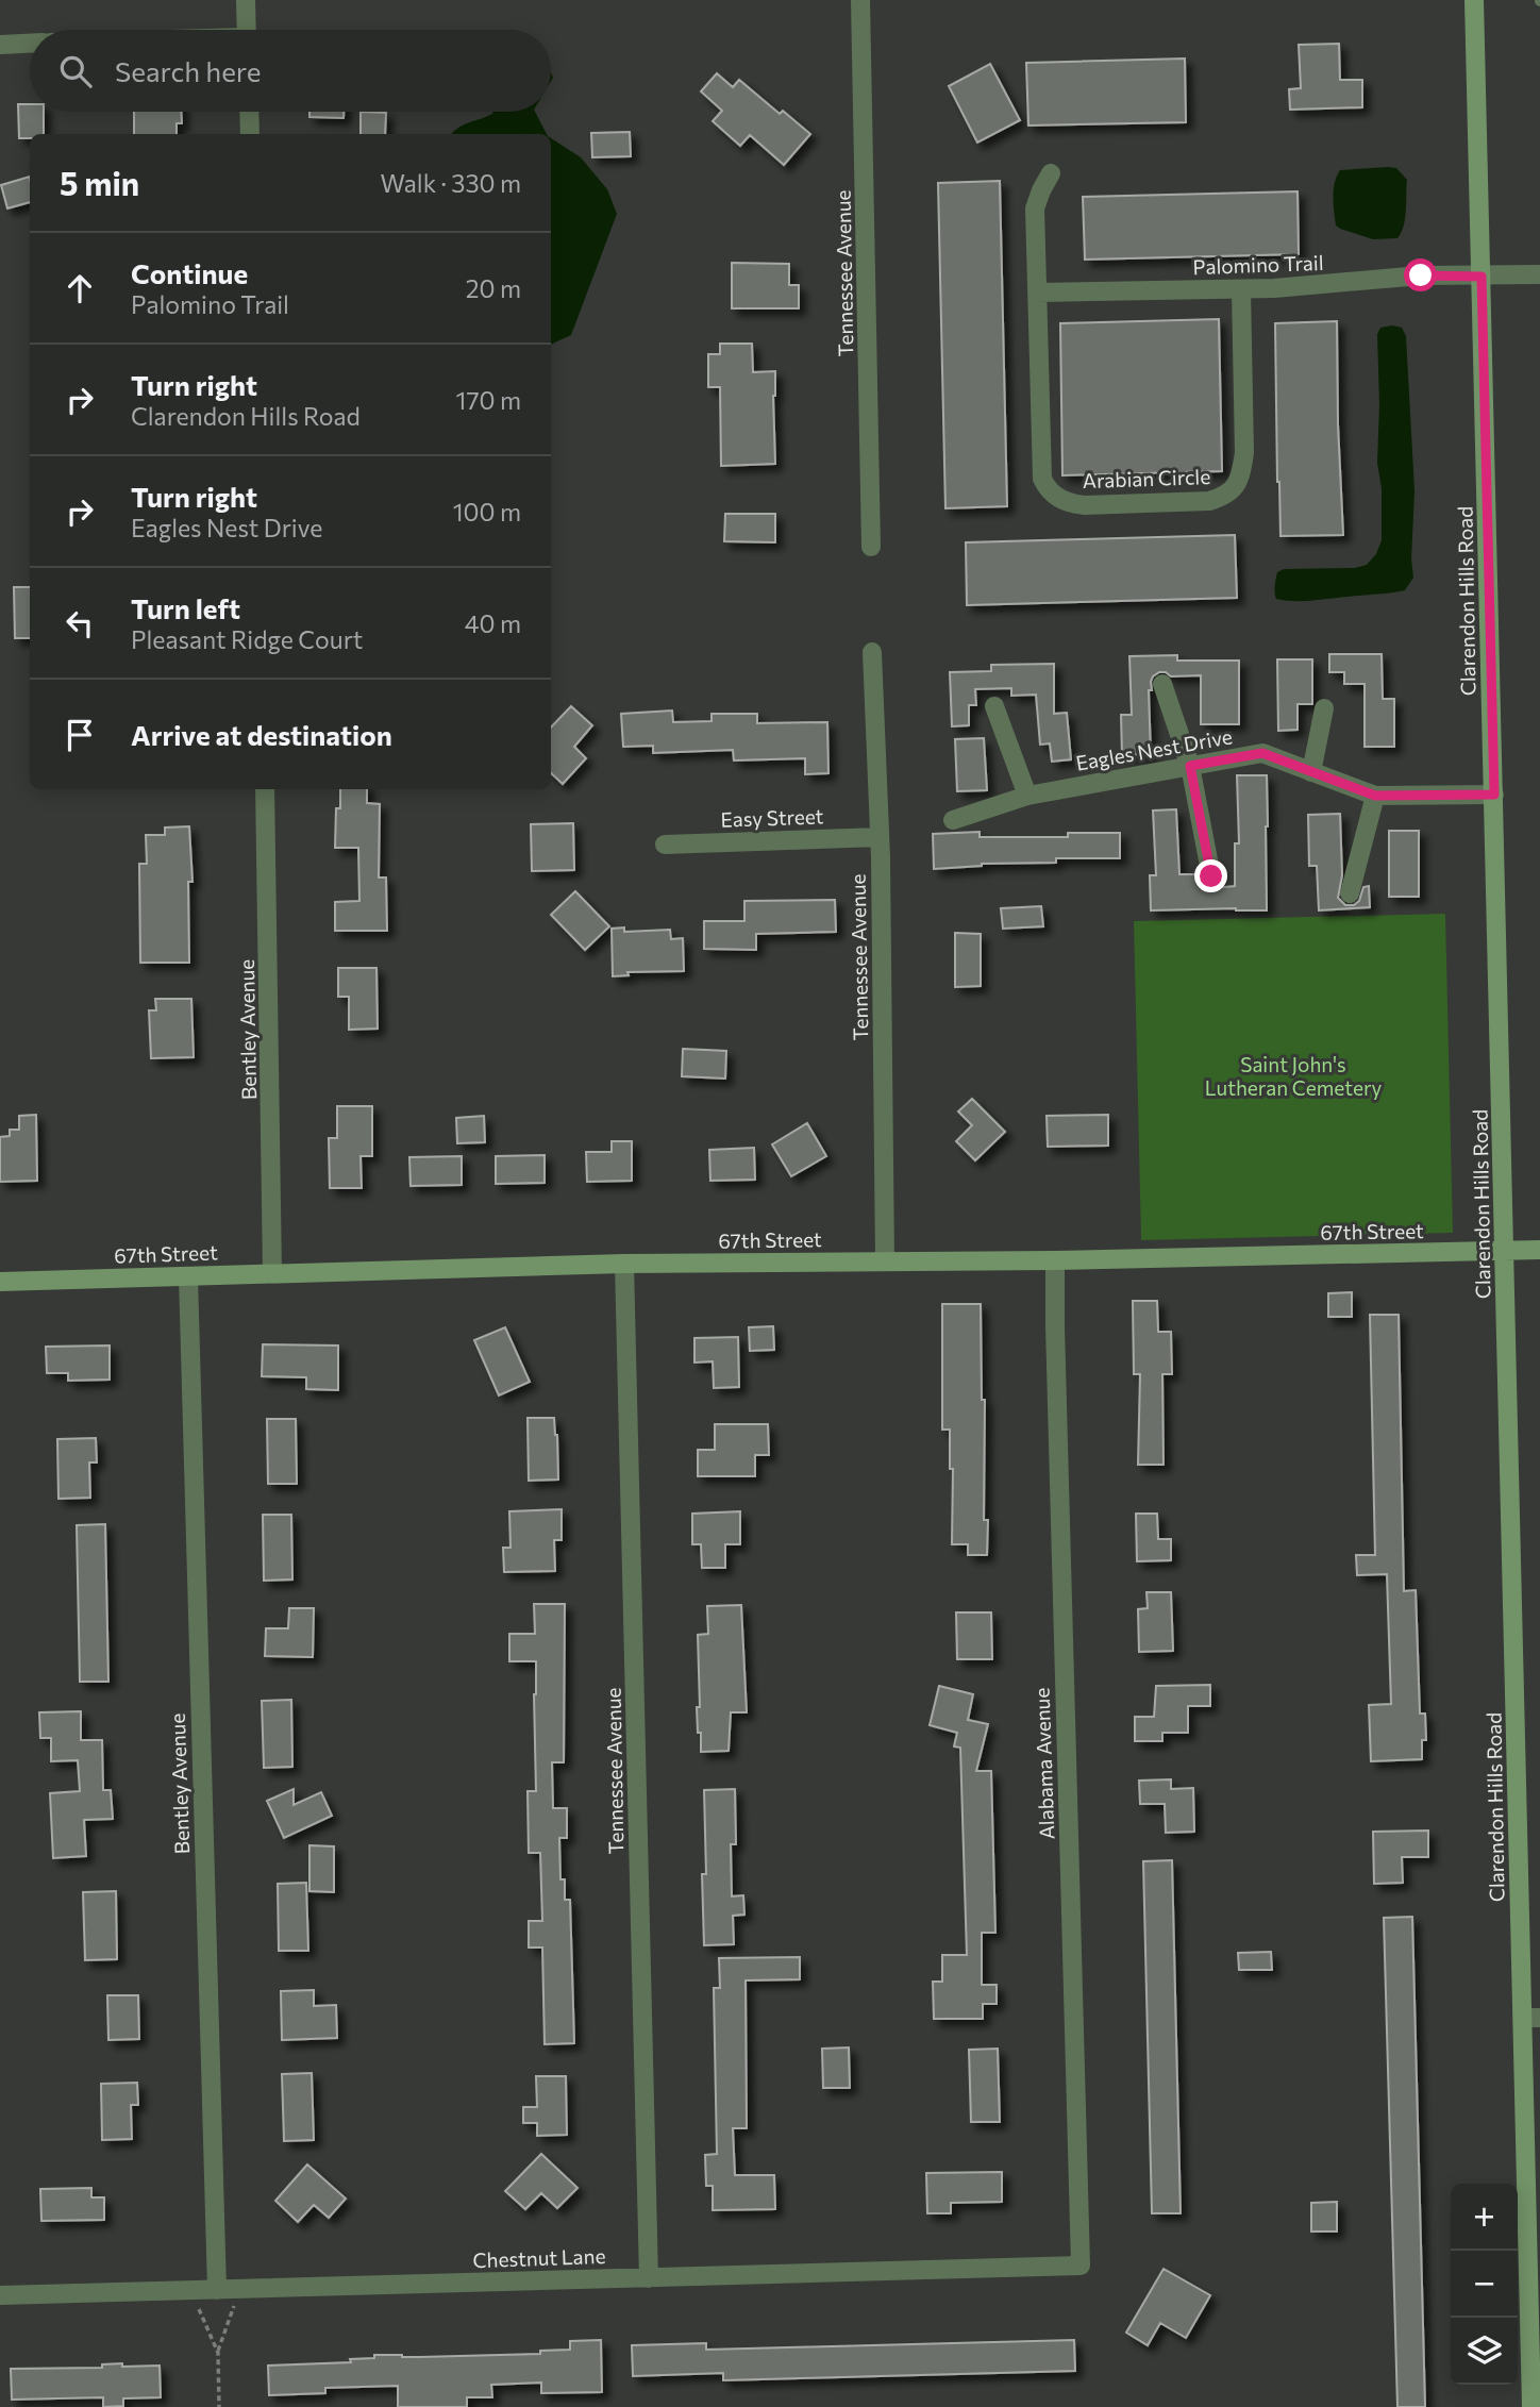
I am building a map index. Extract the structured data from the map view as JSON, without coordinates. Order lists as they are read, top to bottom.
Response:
{
  "streets": {
    "street": [
      "Palomino Trail",
      "Tennessee Avenue",
      "Arabian Circle",
      "Clarendon Hills Road",
      "Eagles Nest Drive",
      "Easy Street",
      "Bentley Avenue",
      "67th Street",
      "Alabama Avenue",
      "Chestnut Lane"
    ]
  },
  "crossings": [
    ["Palomino Trail", "Arabian Circle"],
    ["Palomino Trail", "Clarendon Hills Road"],
    ["Tennessee Avenue", "Easy Street"],
    ["Tennessee Avenue", "67th Street"],
    ["Tennessee Avenue", "Chestnut Lane"],
    ["Clarendon Hills Road", "Eagles Nest Drive"],
    ["Clarendon Hills Road", "67th Street"],
    ["Bentley Avenue", "67th Street"],
    ["Bentley Avenue", "Chestnut Lane"],
    ["67th Street", "Alabama Avenue"],
    ["Alabama Avenue", "Chestnut Lane"]
  ],
  "parks": ["Saint John's Lutheran Cemetery"],
  "page": {
    "search": "Search here",
    "heading": ["5 min", "Walk · 330 m"],
    "list": [
      ["Continue", "Palomino Trail", "20 m"],
      ["Turn right", "Clarendon Hills Road", "170 m"],
      ["Turn right", "Eagles Nest Drive", "100 m"],
      ["Turn left", "Pleasant Ridge Court", "40 m"],
      "Arrive at destination"
    ],
    "map_buttons": ["+", "−"]
  }
}
